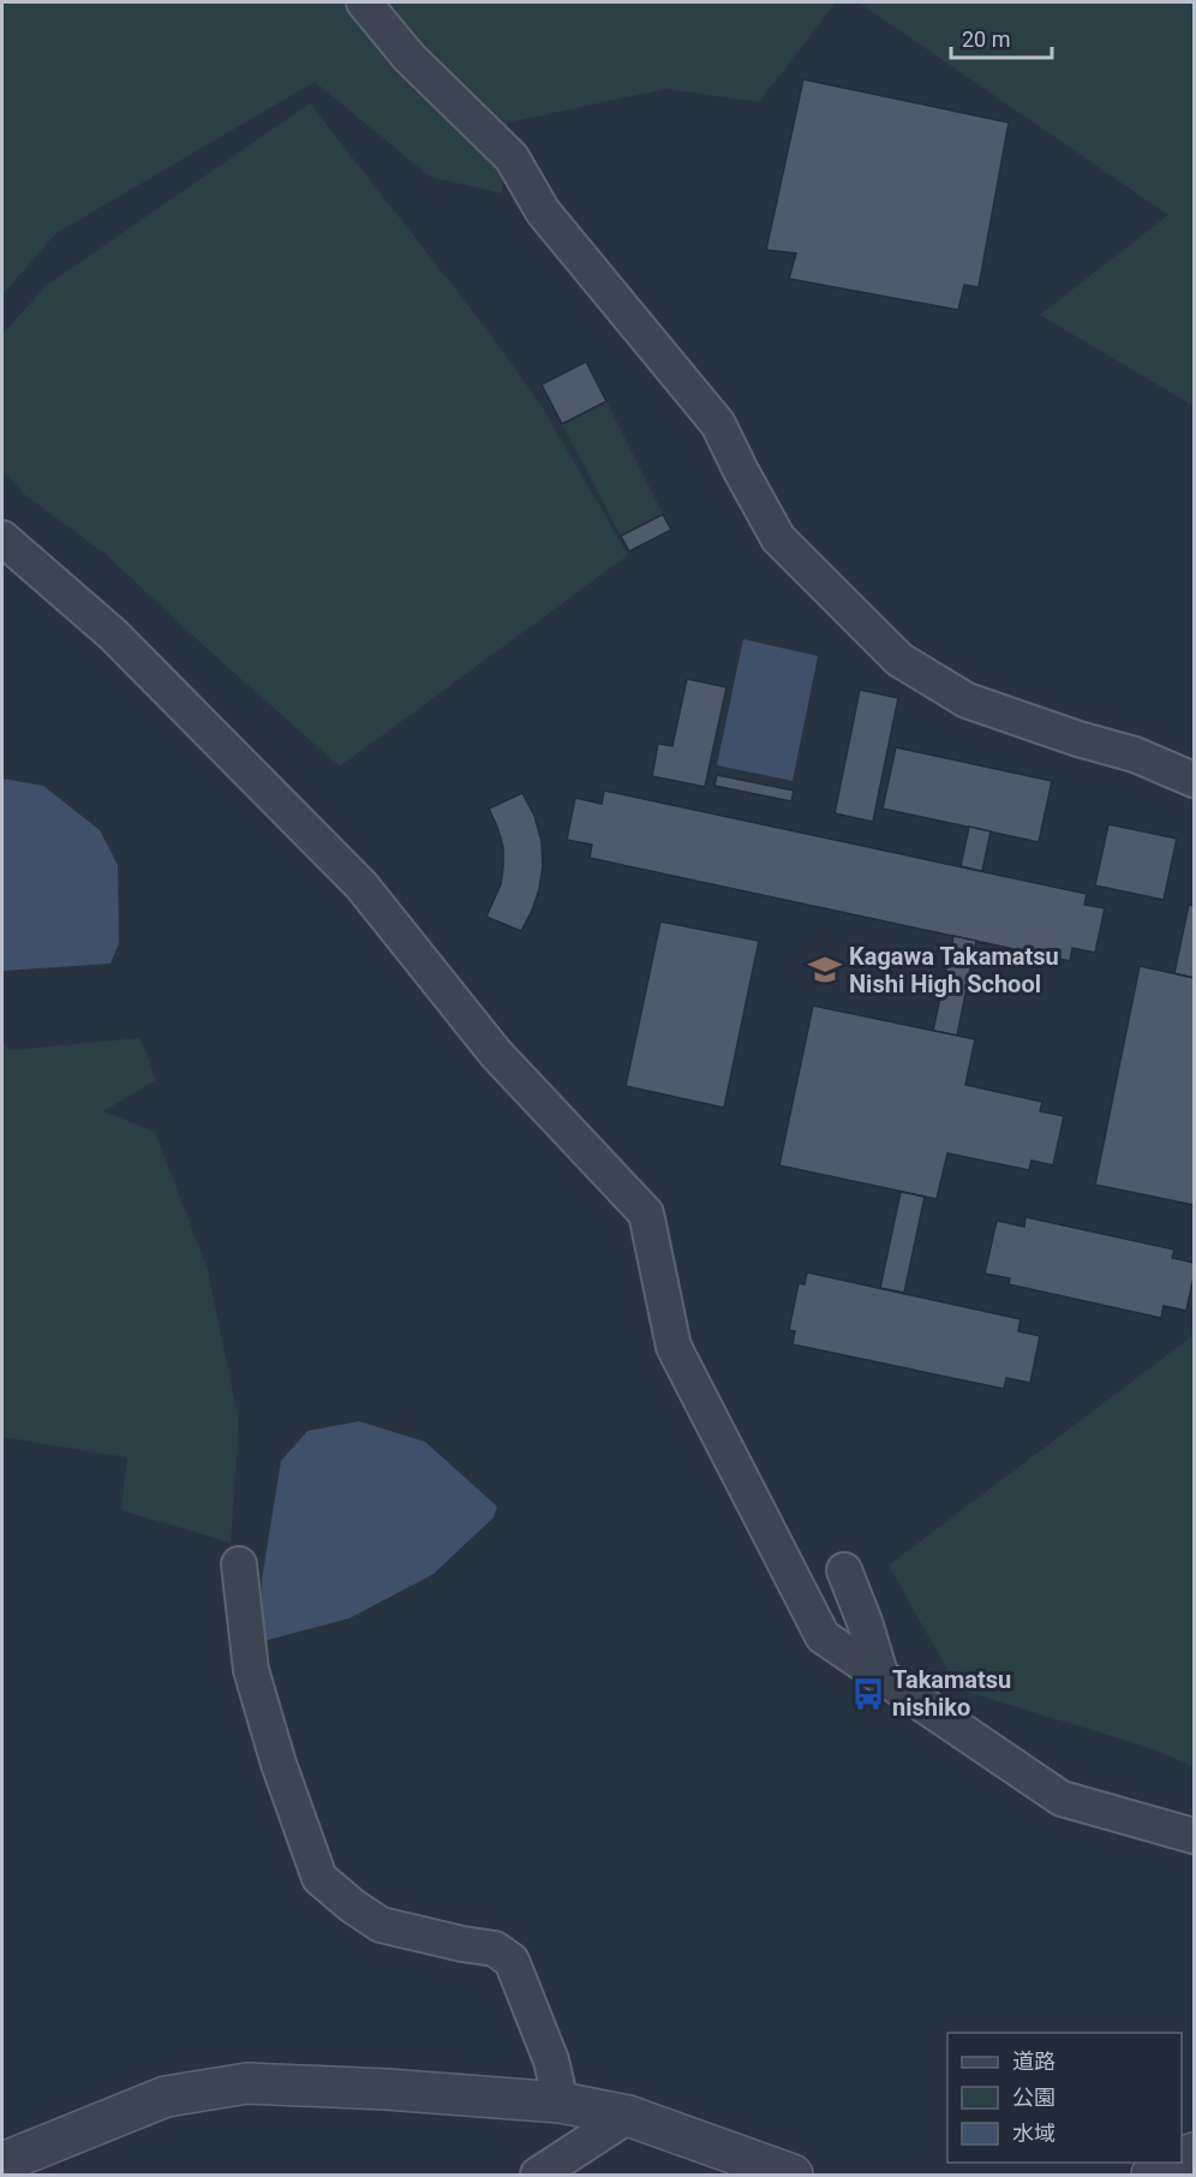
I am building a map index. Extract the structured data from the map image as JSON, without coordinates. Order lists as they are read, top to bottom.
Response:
{
  "places": {
    "school or university": ["Kagawa Takamatsu Nishi High School"],
    "bus stop": ["Takamatsu nishiko"]
  },
  "legend": ["道路", "公園", "水域"],
  "scale_bar": "20 m"
}
